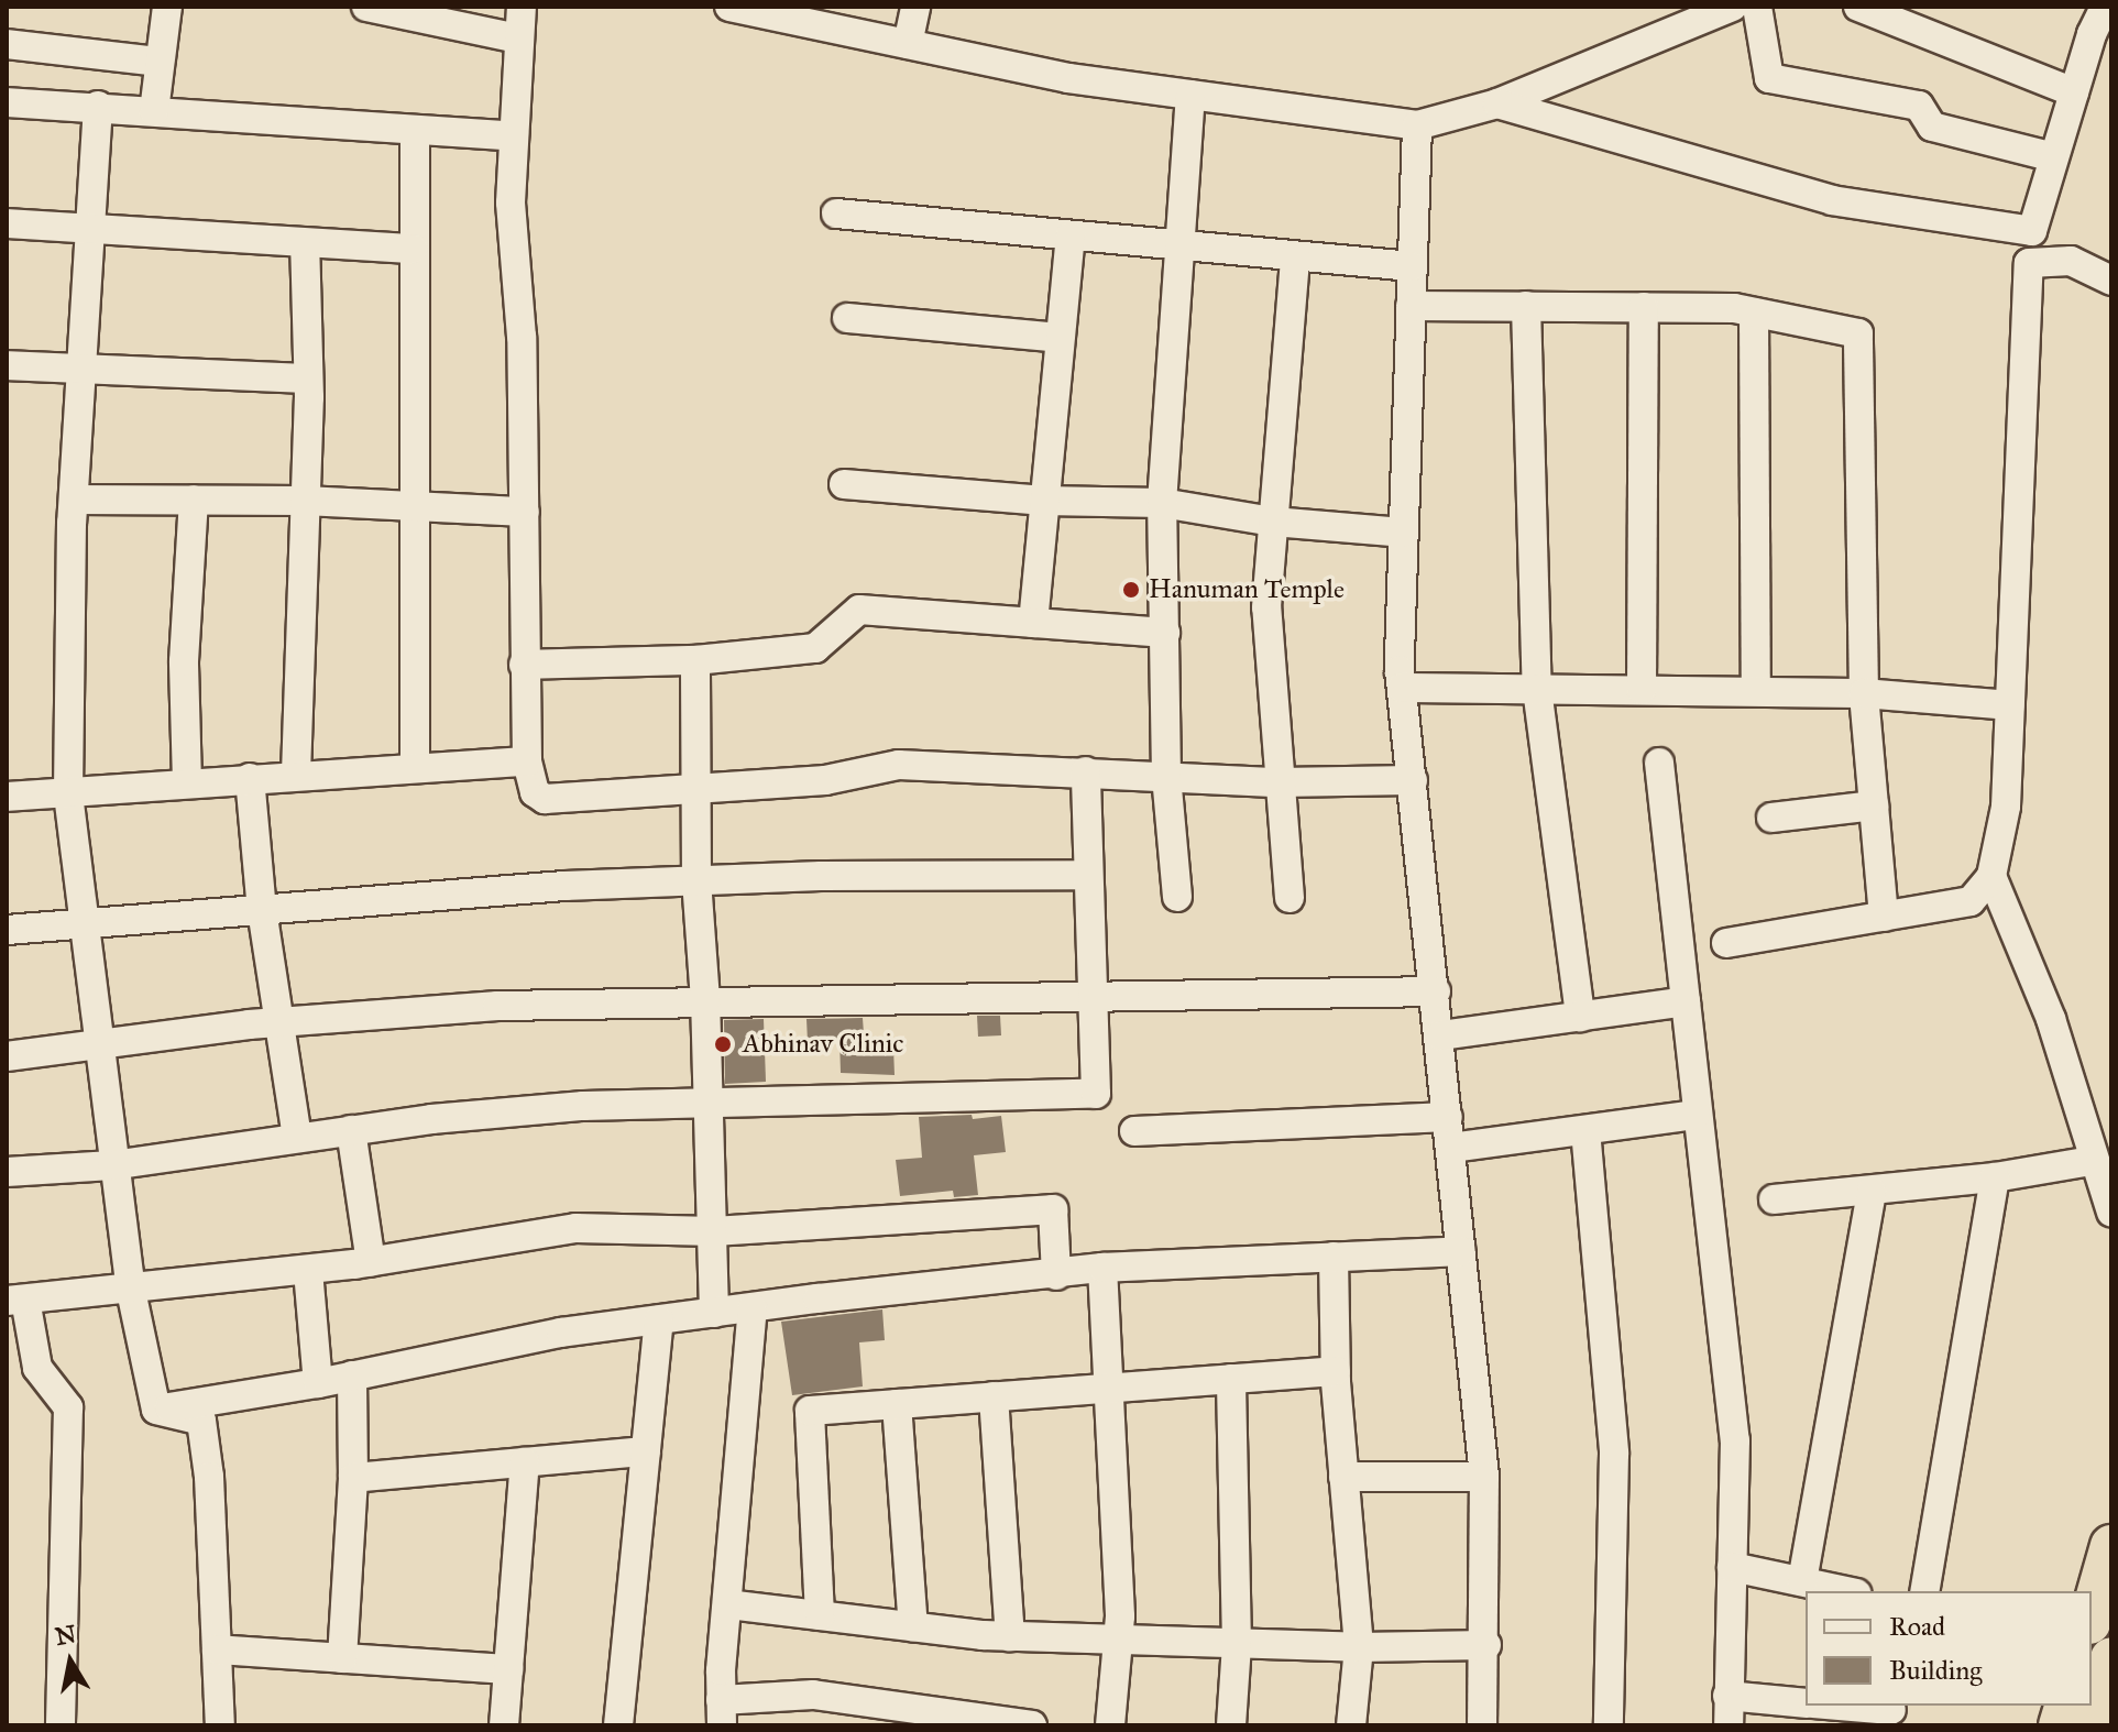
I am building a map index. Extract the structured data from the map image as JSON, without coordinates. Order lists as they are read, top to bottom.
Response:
{
  "places": ["Hanuman Temple", "Abhinav Clinic"],
  "legend": ["Road", "Building"],
  "north": "top"
}
